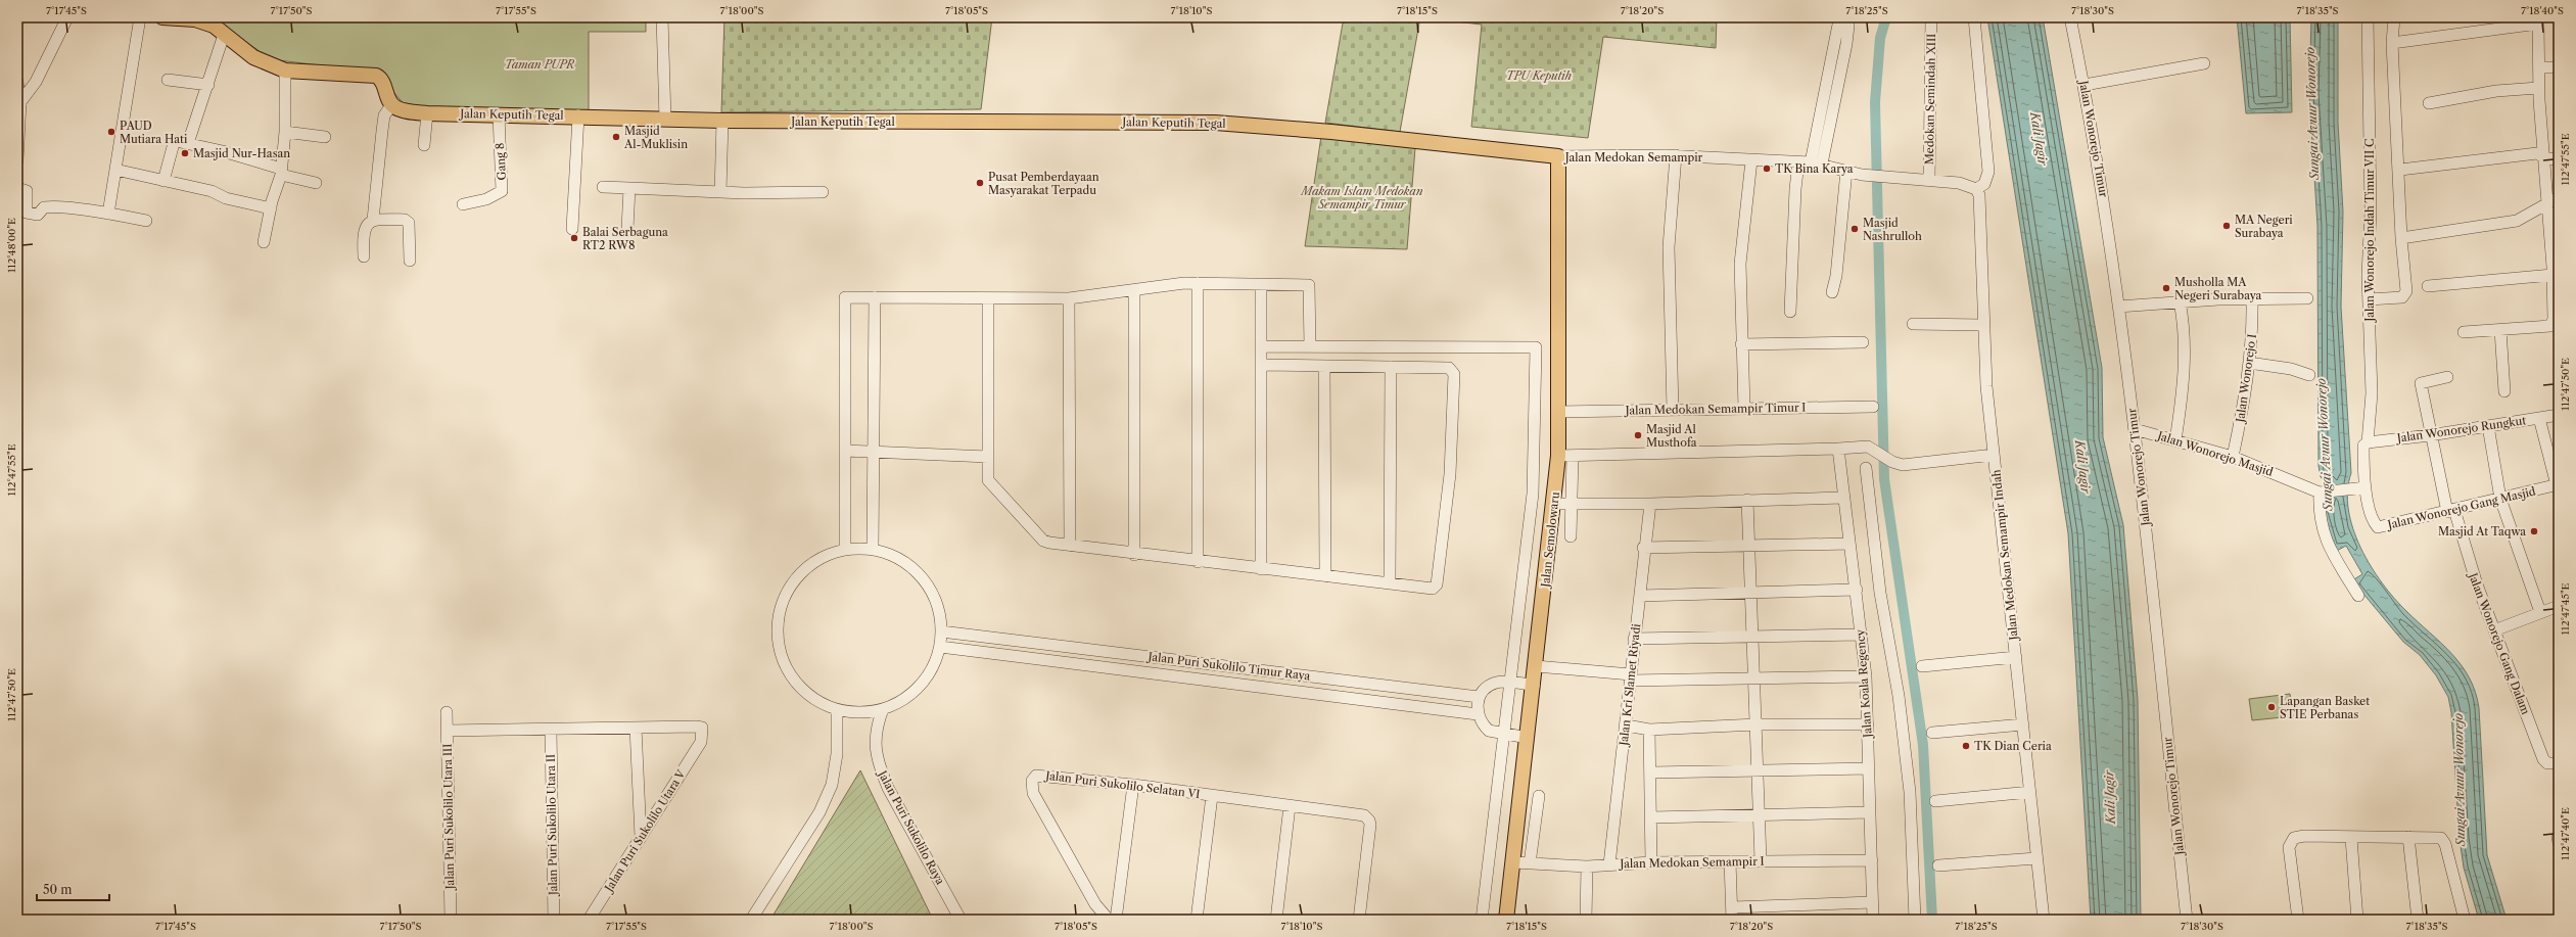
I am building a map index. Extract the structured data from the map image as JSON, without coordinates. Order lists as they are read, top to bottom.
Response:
{
  "streets": {
    "main road": ["Jalan Keputih Tegal", "Jalan Semolowaru"],
    "street": [
      "Medokan Semindah XIII",
      "Jalan Wonorejo Timur",
      "Jalan Medokan Semampir",
      "Gang 8",
      "Jalan Wonorejo Indah Timur VII C",
      "Jalan Wonorejo I",
      "Jalan Medokan Semampir Timur I",
      "Jalan Wonorejo Rungkut",
      "Jalan Wonorejo Masjid",
      "Jalan Wonorejo Gang Masjid",
      "Jalan Medokan Semampir Indah",
      "Jalan Wonorejo Gang Dalam",
      "Jalan Puri Sukolilo Timur Raya",
      "Jalan Koala Regency",
      "Jalan Kri Slamet Riyadi",
      "Jalan Puri Sukolilo Selatan VI",
      "Jalan Puri Sukolilo Utara III",
      "Jalan Puri Sukolilo Utara II",
      "Jalan Puri Sukolilo Raya",
      "Jalan Puri Sukolilo Utara V",
      "Jalan Medokan Semampir I"
    ]
  },
  "crossings": [
    ["Medokan Semindah XIII", "Jalan Medokan Semampir"],
    ["Jalan Keputih Tegal", "Jalan Medokan Semampir"],
    ["Jalan Keputih Tegal", "Gang 8"],
    ["Jalan Keputih Tegal", "Jalan Semolowaru"],
    ["Jalan Wonorejo Timur", "Jalan Wonorejo Masjid"],
    ["Jalan Medokan Semampir", "Jalan Semolowaru"],
    ["Jalan Medokan Semampir", "Jalan Medokan Semampir Indah"],
    ["Jalan Wonorejo Indah Timur VII C", "Jalan Wonorejo Rungkut"],
    ["Jalan Wonorejo Indah Timur VII C", "Jalan Wonorejo Gang Masjid"],
    ["Jalan Wonorejo I", "Jalan Wonorejo Masjid"],
    ["Jalan Medokan Semampir Timur I", "Jalan Semolowaru"],
    ["Jalan Wonorejo Rungkut", "Jalan Wonorejo Gang Masjid"],
    ["Jalan Wonorejo Rungkut", "Jalan Wonorejo Gang Dalam"],
    ["Jalan Wonorejo Gang Masjid", "Jalan Wonorejo Gang Dalam"],
    ["Jalan Semolowaru", "Jalan Medokan Semampir I"],
    ["Jalan Koala Regency", "Jalan Medokan Semampir I"],
    ["Jalan Kri Slamet Riyadi", "Jalan Medokan Semampir I"]
  ],
  "water": ["Sungai Avuur Wonorejo", "Kali Jagir"],
  "parks": ["Taman PUPR", "TPU Keputih", "Makam Islam Medokan Semampir Timur"],
  "places": [
    "PAUD Mutiara Hati",
    "Masjid Al-Muklisin",
    "Masjid Nur-Hasan",
    "TK Bina Karya",
    "Pusat Pemberdayaan Masyarakat Terpadu",
    "MA Negeri Surabaya",
    "Masjid Nashrulloh",
    "Balai Serbaguna RT2 RW8",
    "Musholla MA Negeri Surabaya",
    "Masjid Al Musthofa",
    "Masjid At Taqwa",
    "Lapangan Basket STIE Perbanas",
    "TK Dian Ceria"
  ],
  "scale_bar": "50 m",
  "coordinates": [
    "7°17'45\"S",
    "7°17'50\"S",
    "7°17'55\"S",
    "7°18'00\"S",
    "7°18'05\"S",
    "7°18'10\"S",
    "7°18'15\"S",
    "7°18'20\"S",
    "7°18'25\"S",
    "7°18'30\"S",
    "7°18'35\"S",
    "7°18'40\"S",
    "112°47'55\"E",
    "112°48'00\"E",
    "112°47'50\"E",
    "112°47'45\"E",
    "112°47'40\"E"
  ]
}
